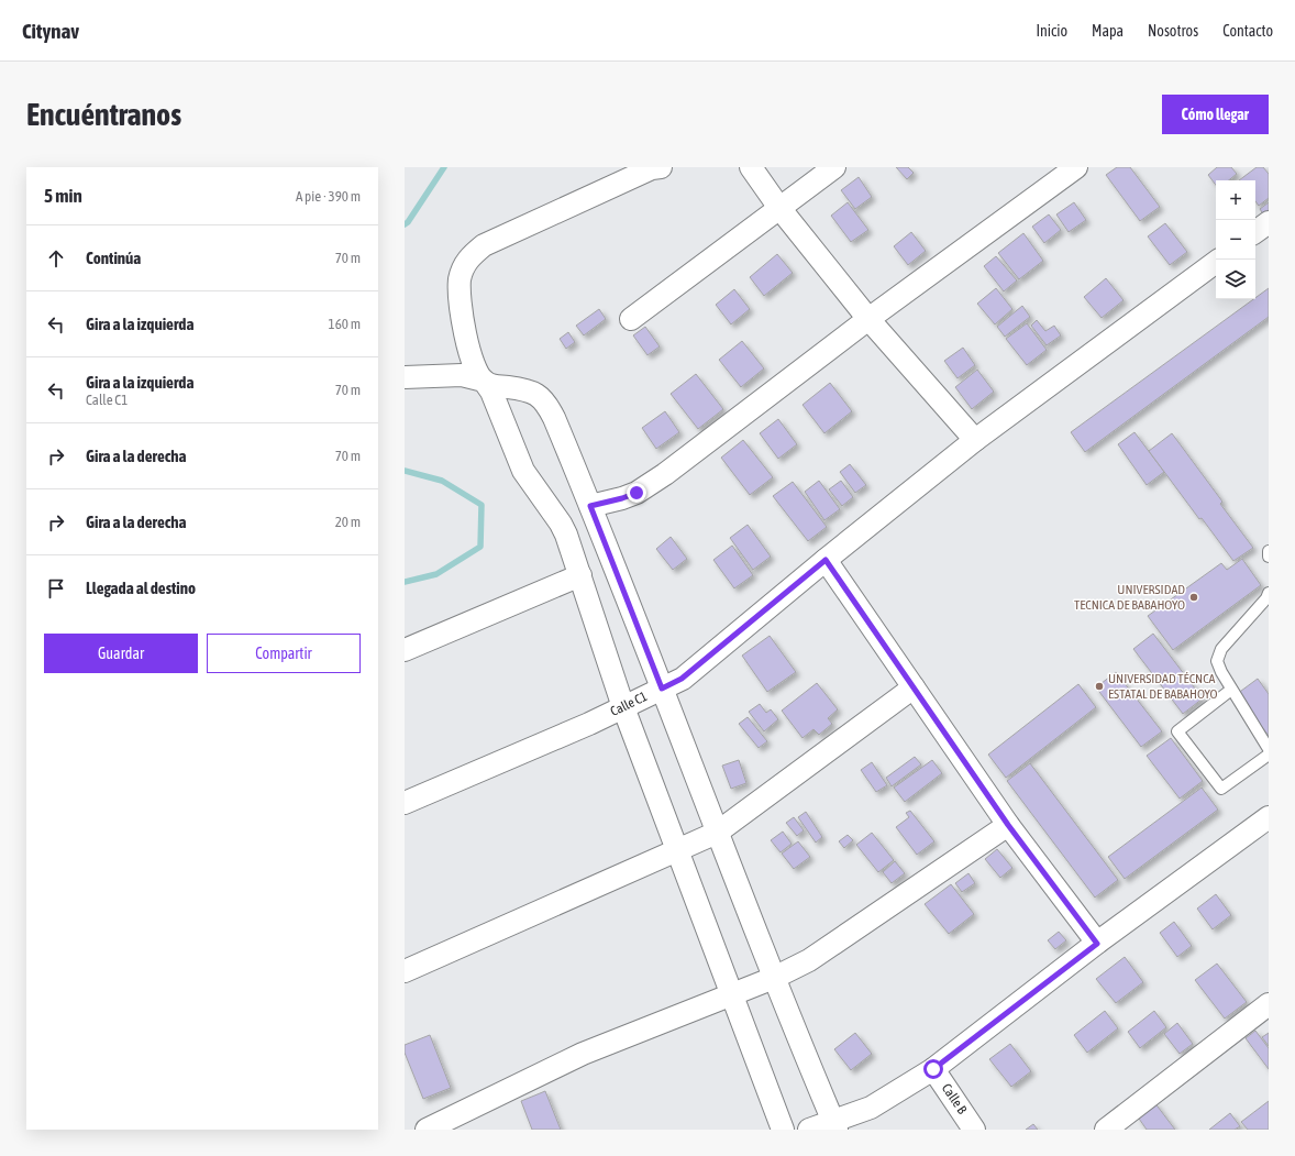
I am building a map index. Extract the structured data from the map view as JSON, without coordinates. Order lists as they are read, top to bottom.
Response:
{
  "streets": {
    "street": ["Calle C1", "Calle B"]
  },
  "places": ["UNIVERSIDAD TECNICA DE BABAHOYO", "UNIVERSIDAD TÉCNCA ESTATAL DE BABAHOYO"],
  "page": {
    "header": "Citynav",
    "nav": [
      "Inicio",
      "Mapa",
      "Nosotros",
      "Contacto"
    ],
    "buttons": [
      "Cómo llegar",
      ["Guardar", "Compartir"]
    ],
    "title": "Encuéntranos",
    "heading": ["5 min", "A pie · 390 m"],
    "map_buttons": ["+", "−"],
    "list": [
      ["Continúa", "70 m"],
      ["Gira a la izquierda", "160 m"],
      ["Gira a la izquierda", "Calle C1", "70 m"],
      ["Gira a la derecha", "70 m"],
      ["Gira a la derecha", "20 m"],
      "Llegada al destino"
    ]
  }
}
